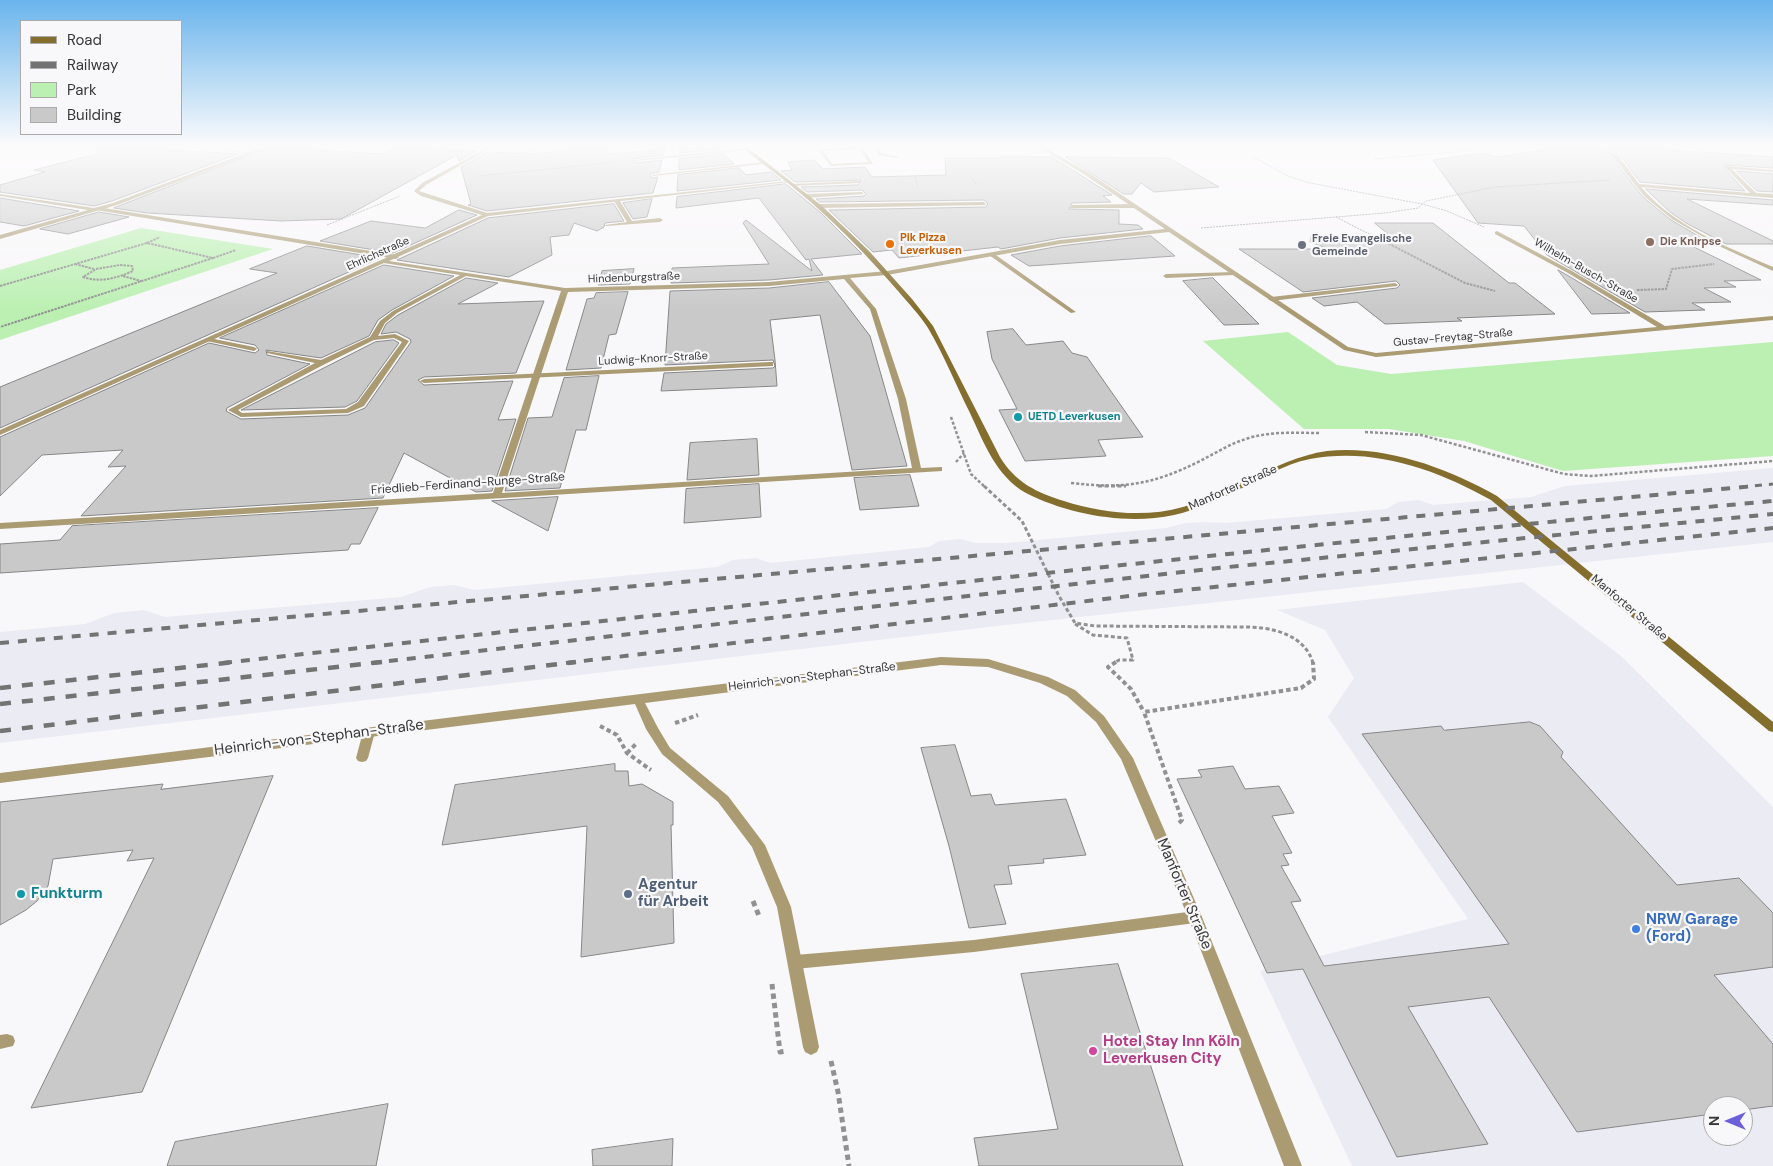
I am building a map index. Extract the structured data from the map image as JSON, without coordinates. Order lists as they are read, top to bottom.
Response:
{
  "streets": {
    "street": [
      "Ehrlichstraße",
      "Wilhelm-Busch-Straße",
      "Hindenburgstraße",
      "Gustav-Freytag-Straße",
      "Ludwig-Knorr-Straße",
      "Friedlieb-Ferdinand-Runge-Straße",
      "Manforter Straße",
      "Heinrich-von-Stephan-Straße"
    ]
  },
  "crossings": [
    ["Ehrlichstraße", "Hindenburgstraße"],
    ["Wilhelm-Busch-Straße", "Gustav-Freytag-Straße"],
    ["Hindenburgstraße", "Gustav-Freytag-Straße"],
    ["Hindenburgstraße", "Manforter Straße"],
    ["Manforter Straße", "Heinrich-von-Stephan-Straße"]
  ],
  "places": [
    "Die Knirpse",
    "Pik Pizza Leverkusen",
    "Freie Evangelische Gemeinde",
    "UETD Leverkusen",
    "Funkturm",
    "Agentur für Arbeit",
    "NRW Garage (Ford)",
    "Hotel Stay Inn Köln Leverkusen City"
  ],
  "legend": [
    "Road",
    "Railway",
    "Park",
    "Building"
  ],
  "north": "left"
}
